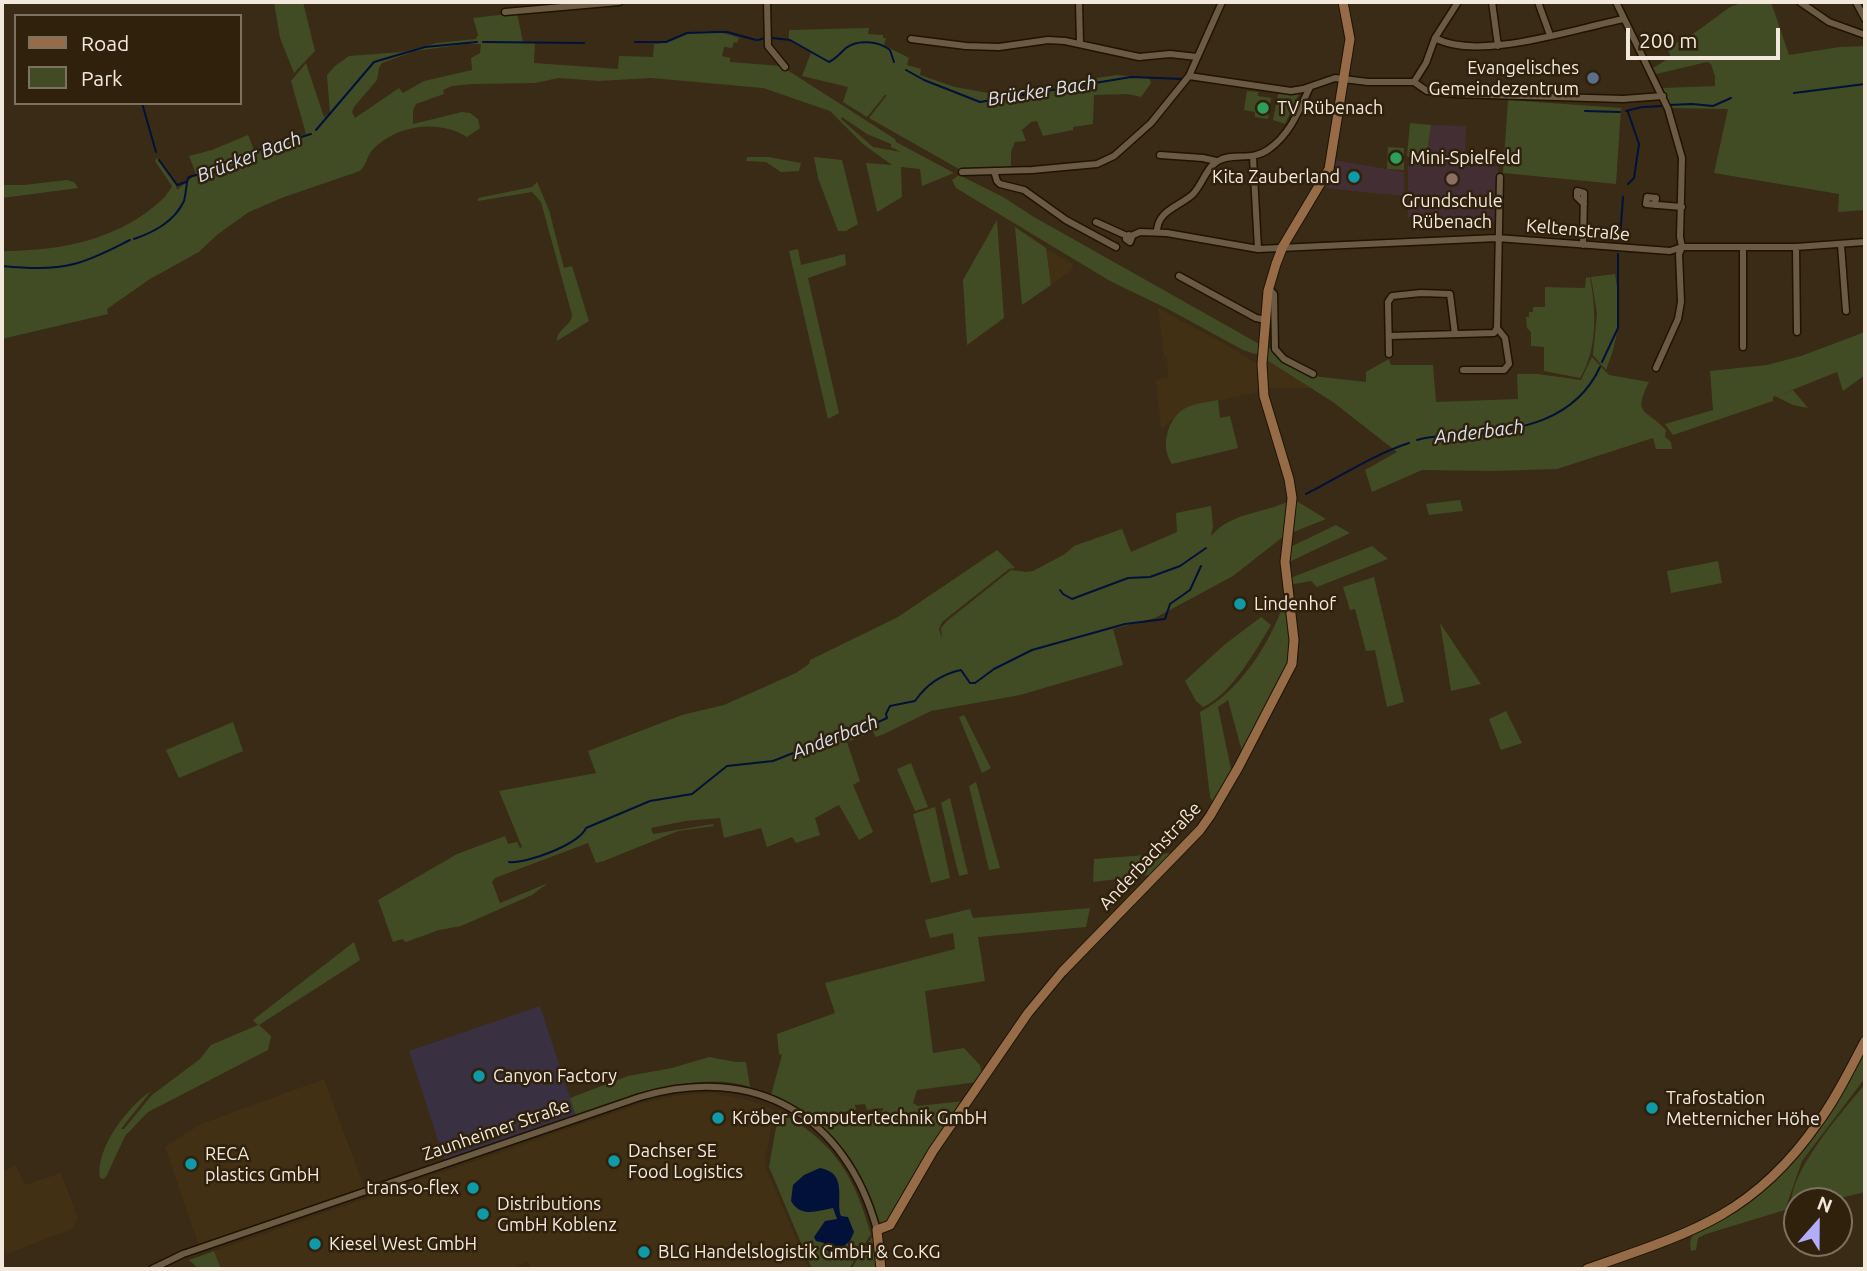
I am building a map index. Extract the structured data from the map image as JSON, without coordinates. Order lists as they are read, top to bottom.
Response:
{
  "streets": {
    "main road": ["Anderbachstraße", "Zaunheimer Straße"],
    "street": ["Keltenstraße"]
  },
  "crossings": [
    ["Keltenstraße", "Anderbachstraße"],
    ["Anderbachstraße", "Zaunheimer Straße"]
  ],
  "water": ["Brücker Bach", "Anderbach"],
  "places": [
    "Evangelisches Gemeindezentrum",
    "TV Rübenach",
    "Mini-Spielfeld",
    "Kita Zauberland",
    "Grundschule Rübenach",
    "Lindenhof",
    "Canyon Factory",
    "Trafostation Metternicher Höhe",
    "Kröber Computertechnik GmbH",
    "Dachser SE Food Logistics",
    "RECA plastics GmbH",
    "trans-o-flex",
    "Distributions GmbH Koblenz",
    "Kiesel West GmbH",
    "BLG Handelslogistik GmbH & Co.KG"
  ],
  "legend": ["Road", "Park"],
  "scale_bar": "200 m",
  "north": "top"
}
